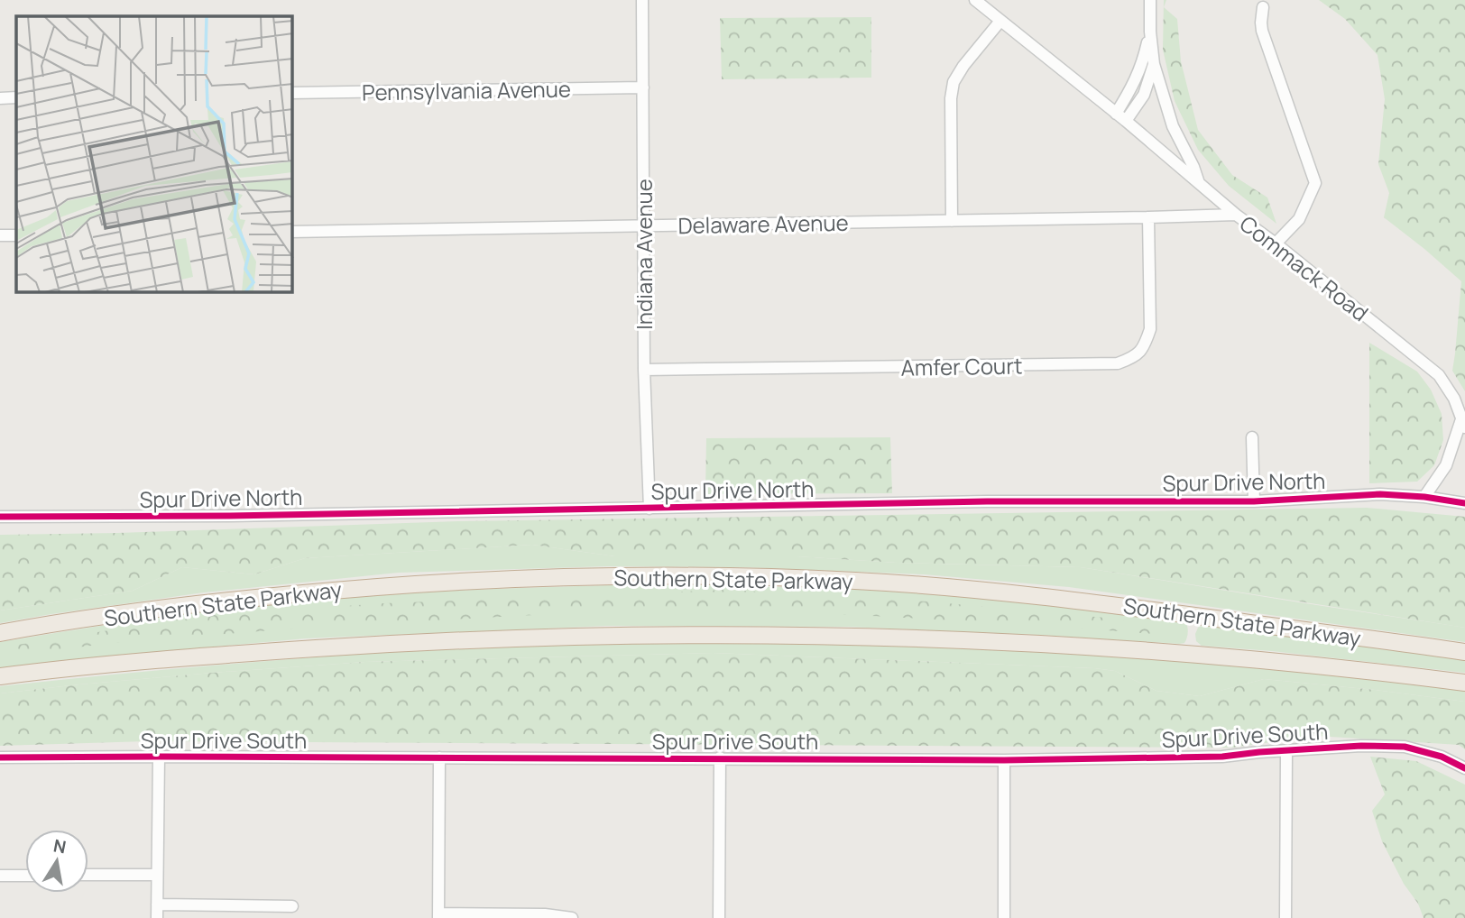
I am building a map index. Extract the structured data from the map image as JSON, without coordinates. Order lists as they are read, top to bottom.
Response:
{
  "streets": {
    "highway": ["Southern State Parkway"],
    "street": [
      "Pennsylvania Avenue",
      "Delaware Avenue",
      "Indiana Avenue",
      "Commack Road",
      "Amfer Court",
      "Spur Drive North",
      "Spur Drive South"
    ]
  },
  "crossings": [
    ["Pennsylvania Avenue", "Indiana Avenue"],
    ["Delaware Avenue", "Indiana Avenue"],
    ["Delaware Avenue", "Commack Road"],
    ["Delaware Avenue", "Amfer Court"],
    ["Indiana Avenue", "Amfer Court"],
    ["Indiana Avenue", "Spur Drive North"]
  ],
  "north": "top"
}
